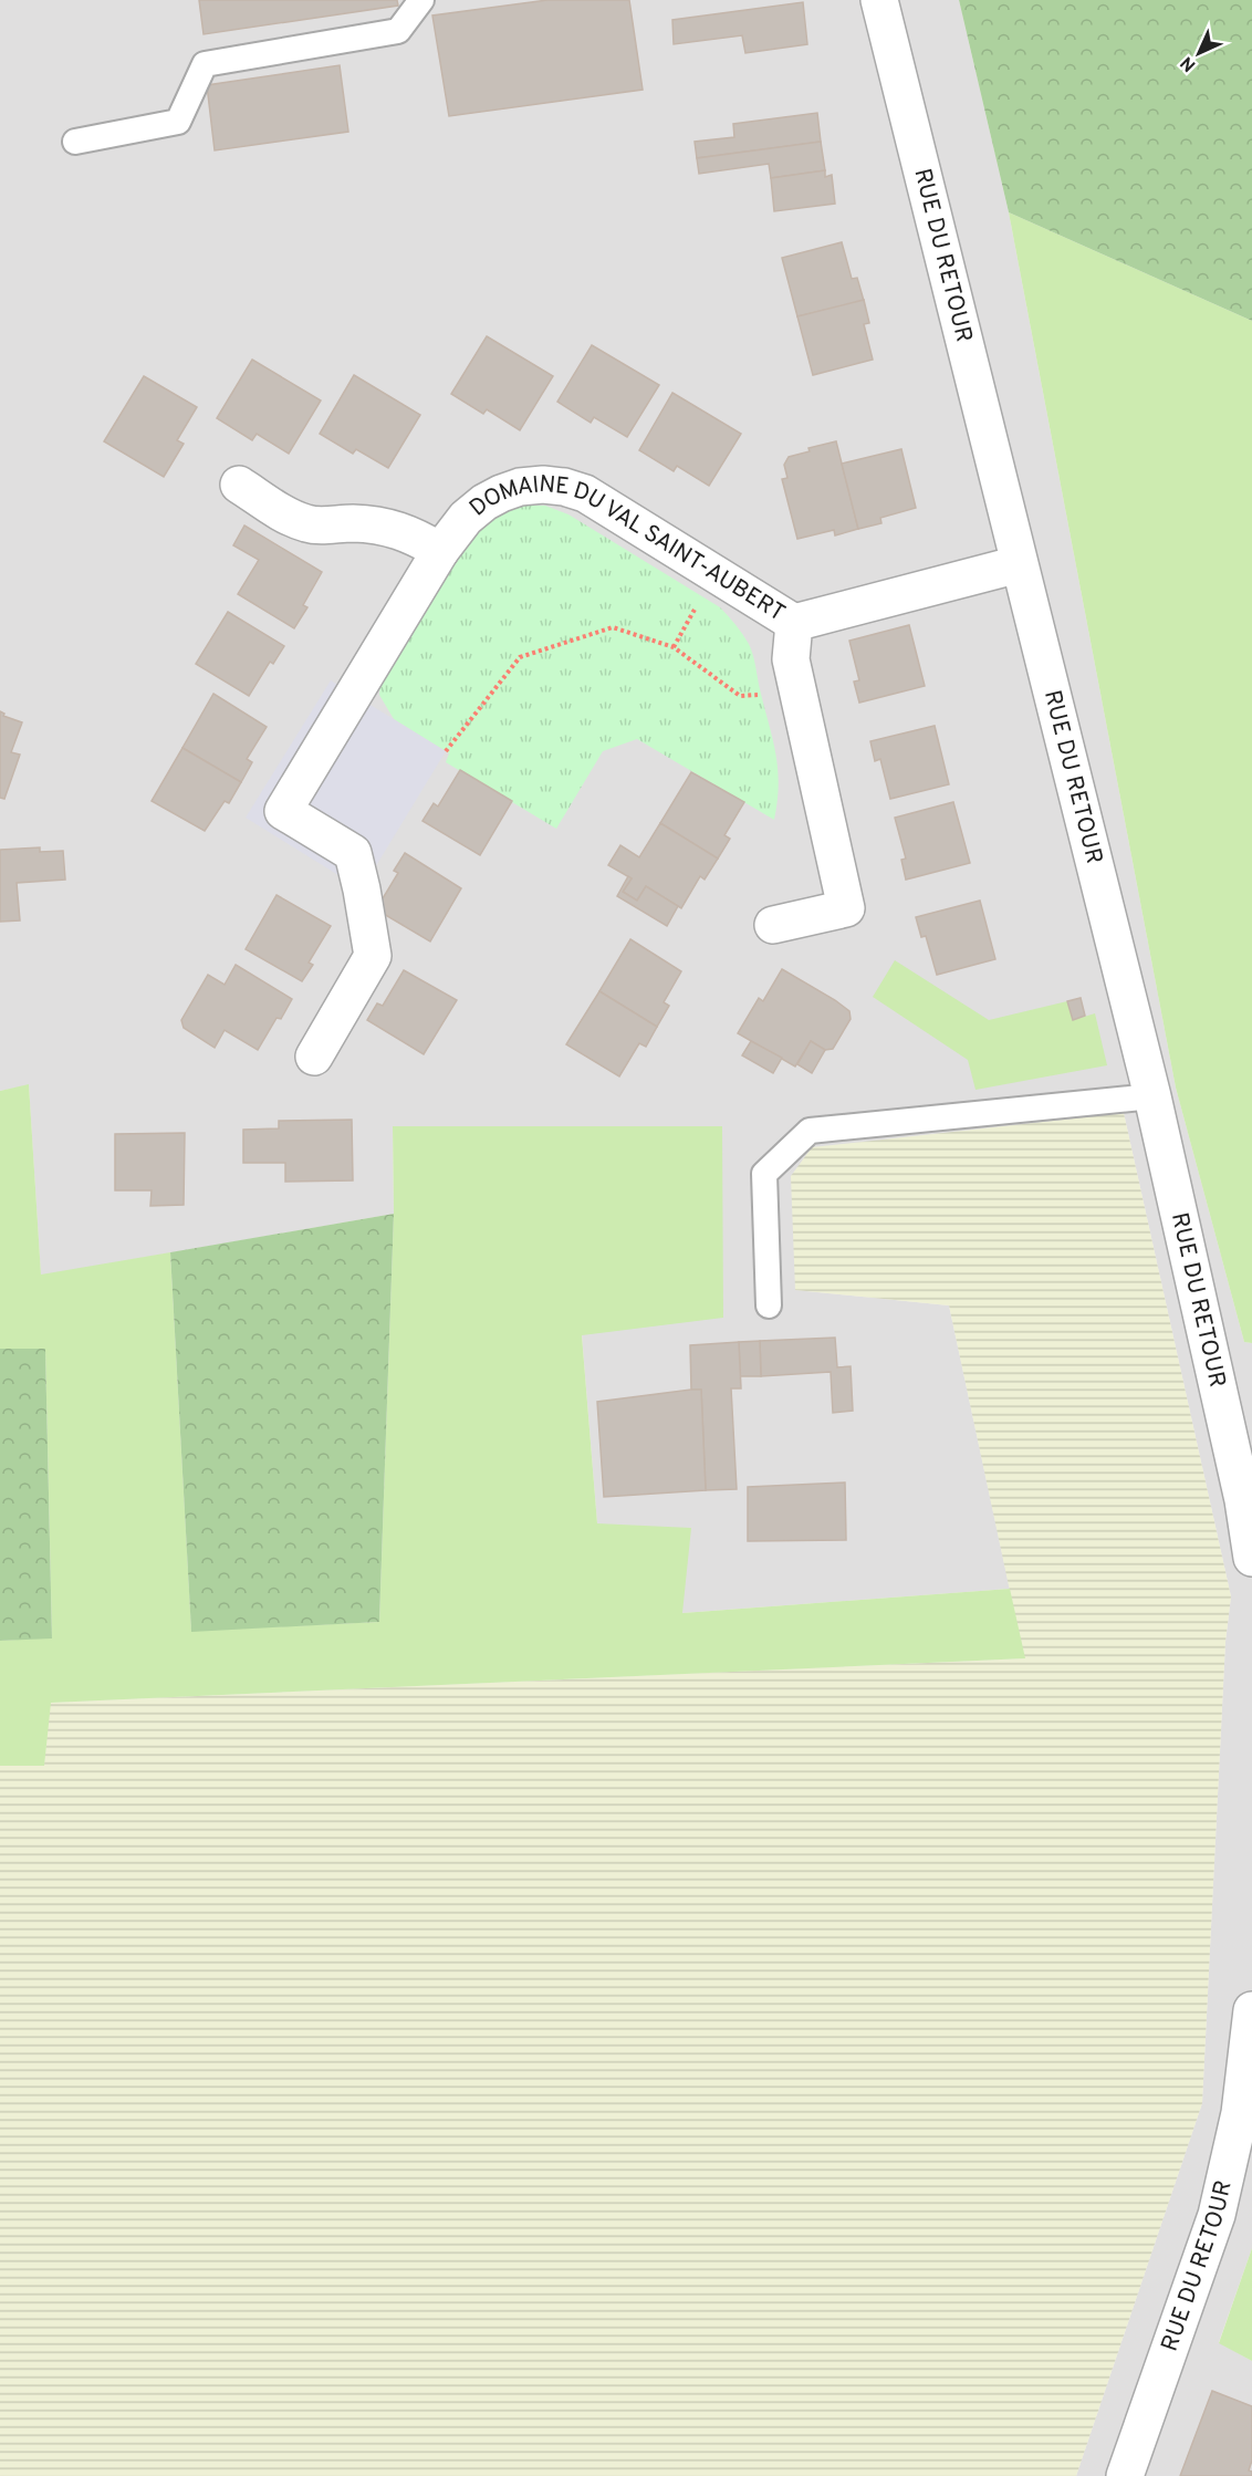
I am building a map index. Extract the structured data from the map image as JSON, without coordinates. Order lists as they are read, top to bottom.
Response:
{
  "streets": {
    "street": ["RUE DU RETOUR", "DOMAINE DU VAL SAINT-AUBERT"]
  },
  "crossings": [
    ["RUE DU RETOUR", "DOMAINE DU VAL SAINT-AUBERT"]
  ],
  "north": "bottom left"
}
